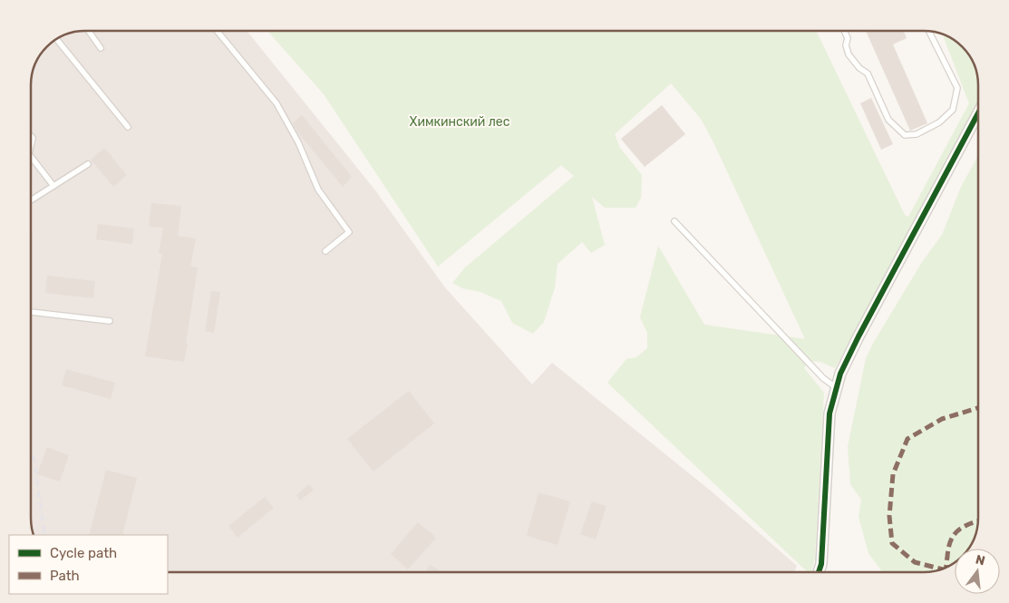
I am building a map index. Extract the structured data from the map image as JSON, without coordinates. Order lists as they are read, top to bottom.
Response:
{
  "parks": ["Химкинский лес"],
  "legend": ["Cycle path", "Path"],
  "north": "top"
}
